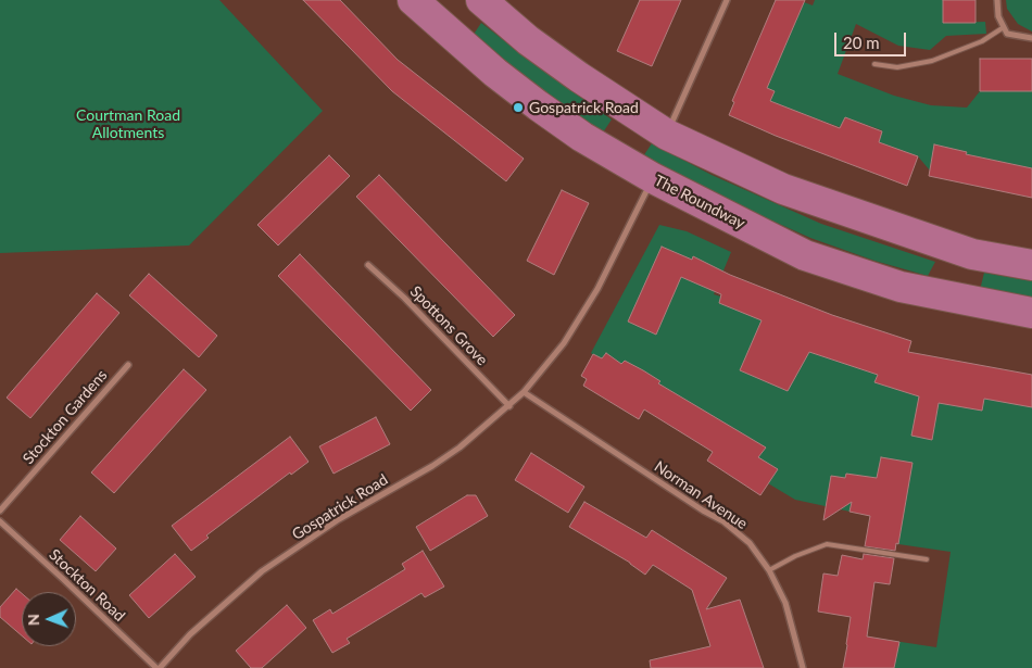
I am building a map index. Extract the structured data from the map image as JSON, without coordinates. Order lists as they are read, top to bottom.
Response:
{
  "streets": {
    "main road": ["The Roundway"],
    "street": [
      "Spottons Grove",
      "Stockton Gardens",
      "Norman Avenue",
      "Gospatrick Road",
      "Stockton Road"
    ]
  },
  "crossings": [
    ["The Roundway", "Gospatrick Road"],
    ["Spottons Grove", "Gospatrick Road"],
    ["Norman Avenue", "Gospatrick Road"],
    ["Gospatrick Road", "Stockton Road"]
  ],
  "parks": ["Courtman Road Allotments"],
  "places": ["Gospatrick Road"],
  "scale_bar": "20 m",
  "north": "left"
}
